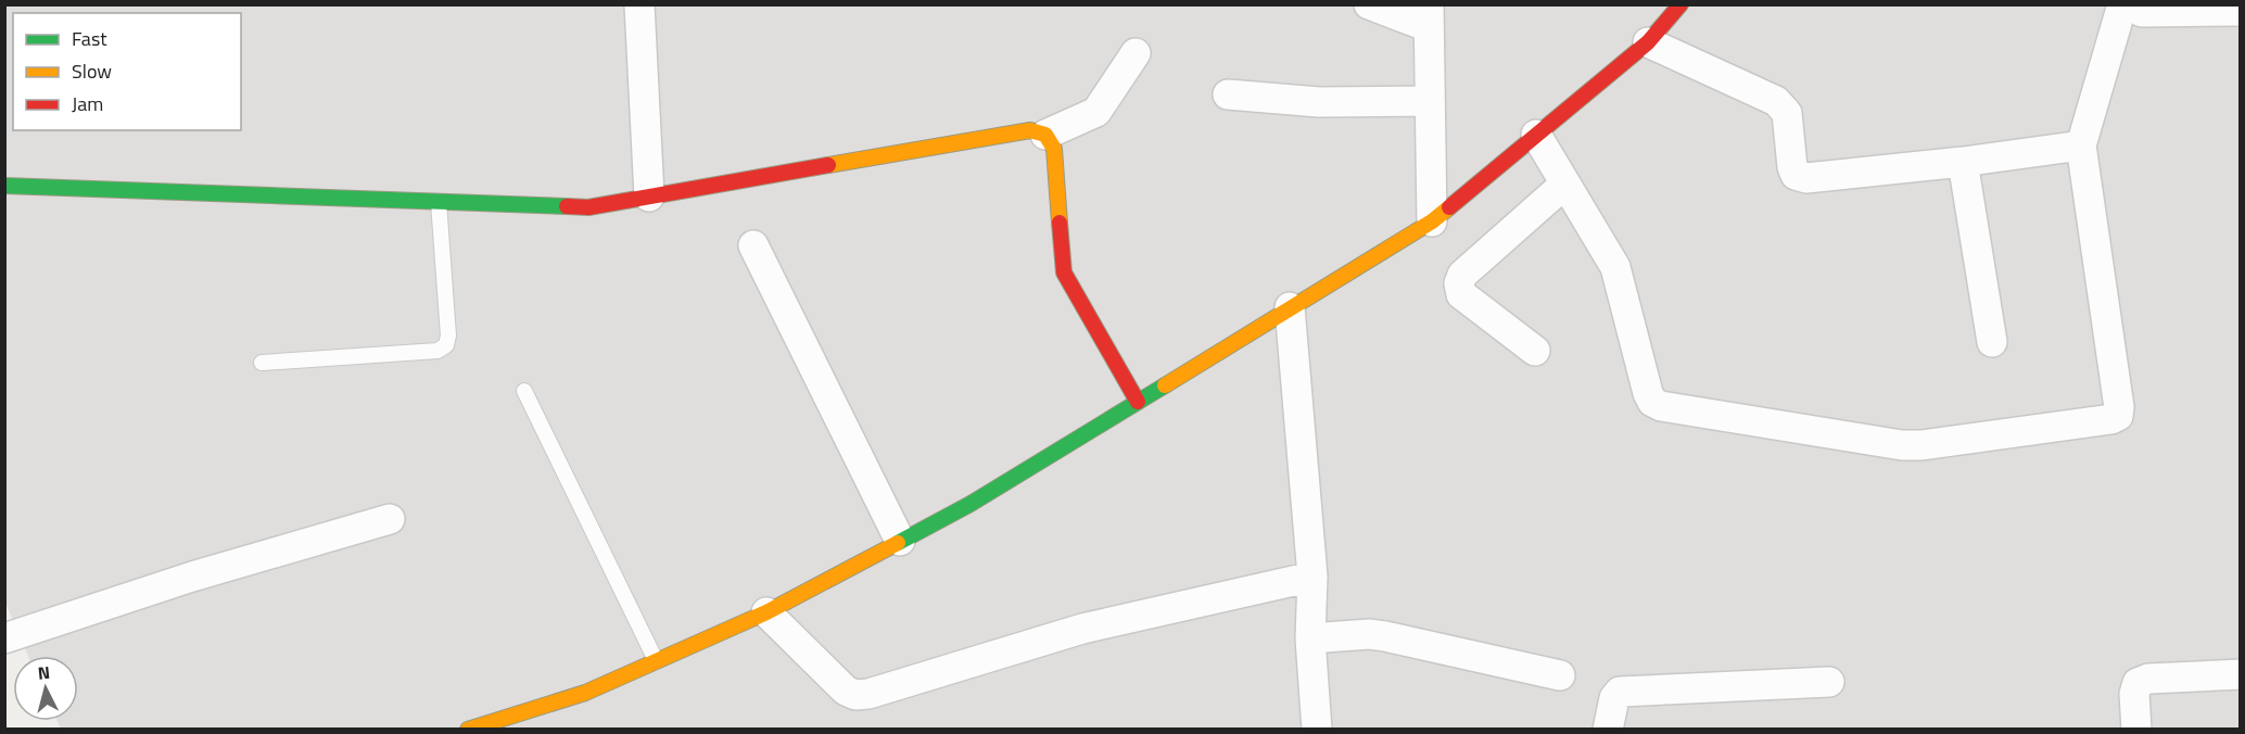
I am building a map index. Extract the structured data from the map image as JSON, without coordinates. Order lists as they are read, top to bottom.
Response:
{
  "legend": ["Fast", "Slow", "Jam"],
  "north": "top"
}
